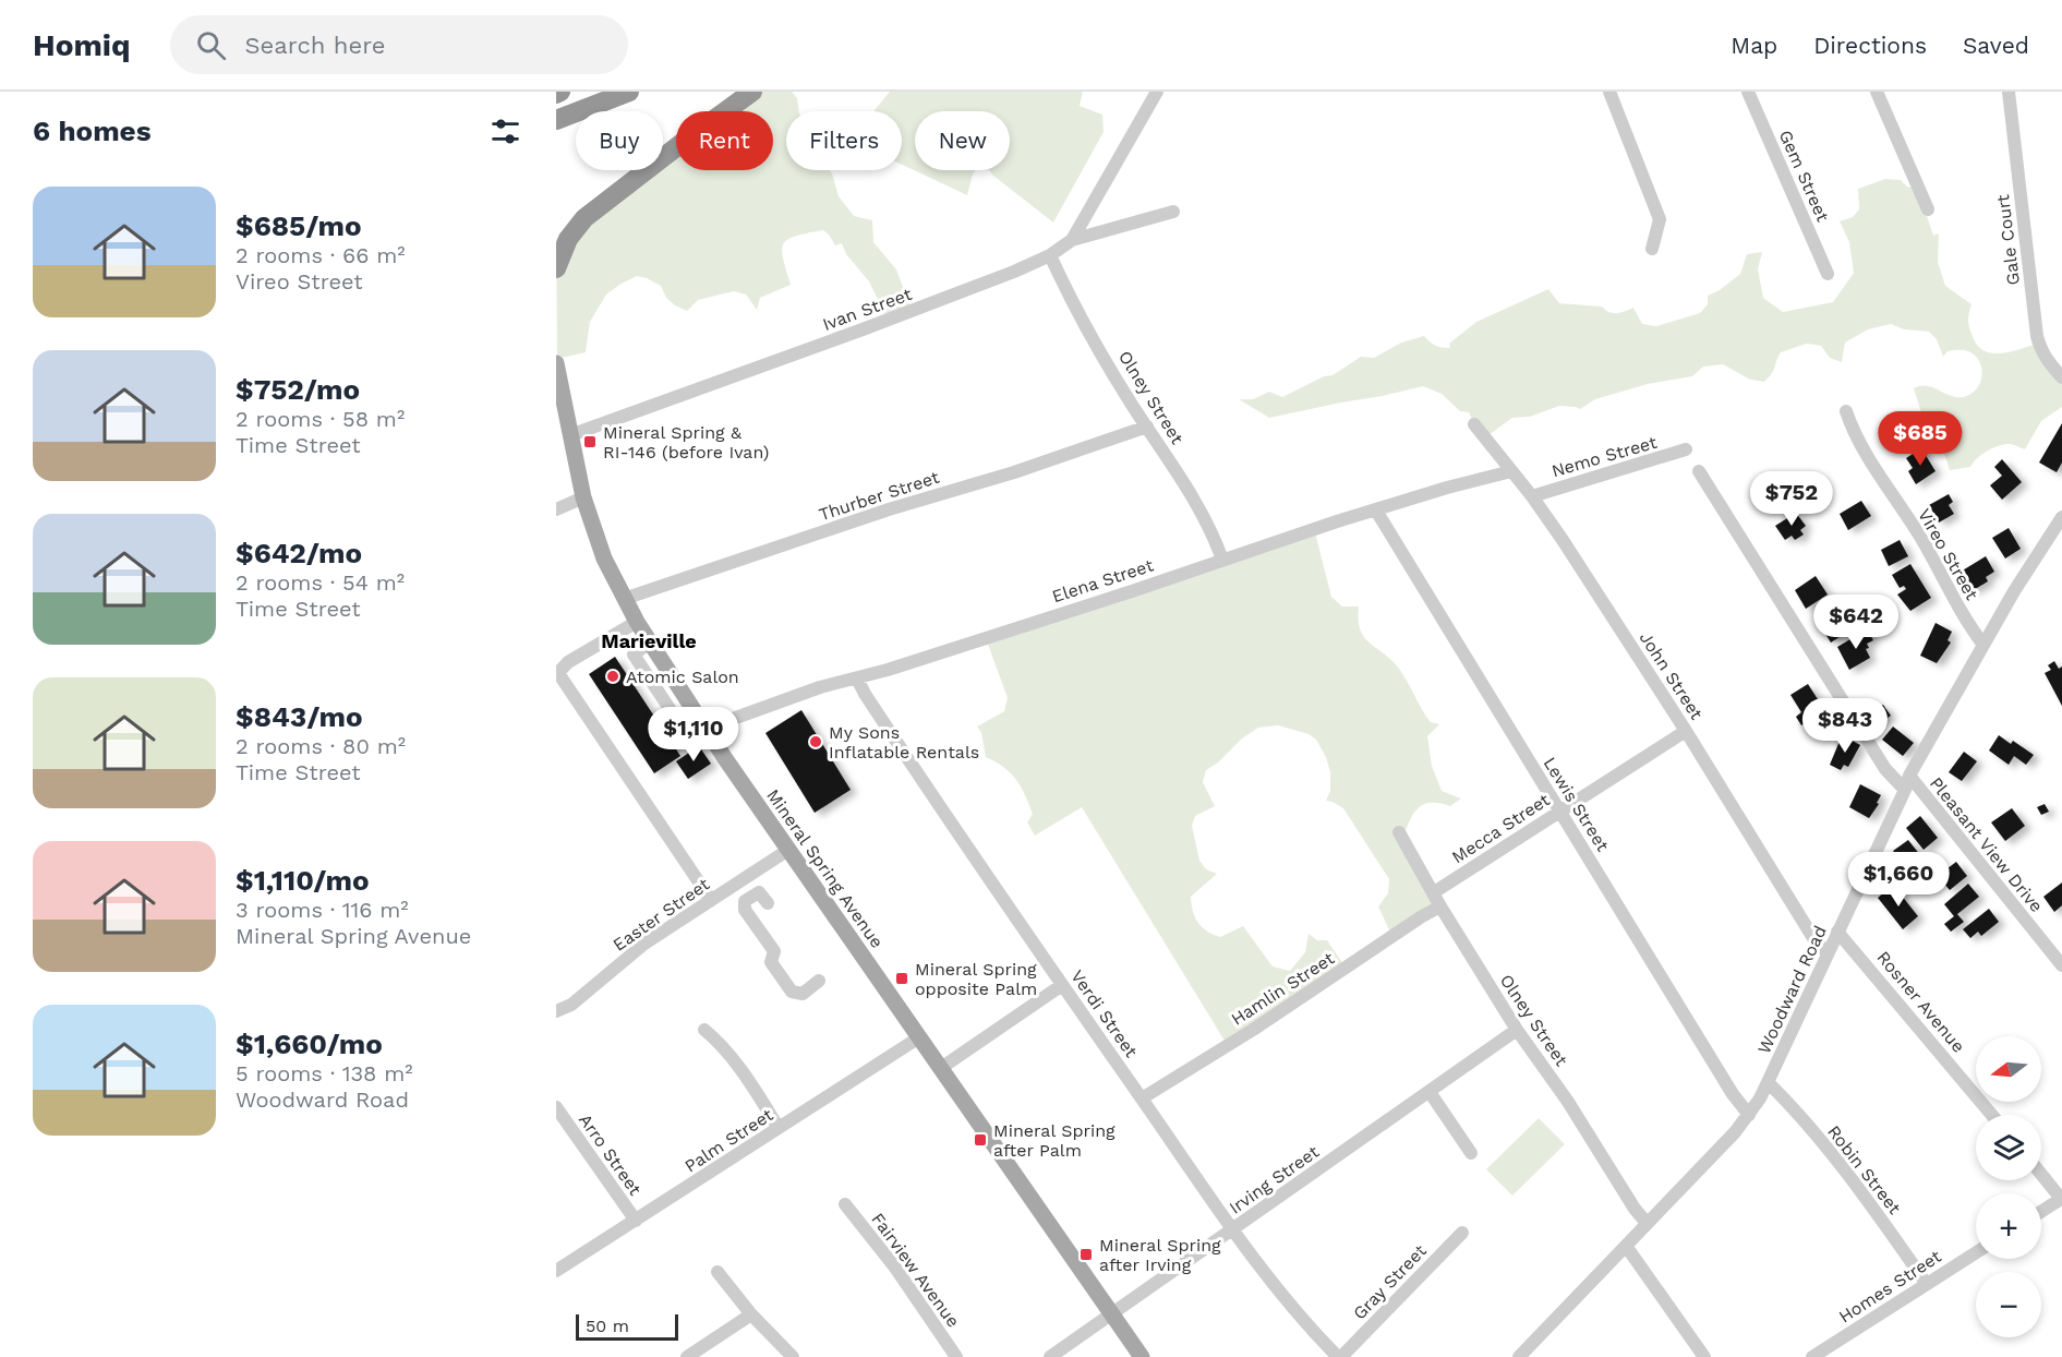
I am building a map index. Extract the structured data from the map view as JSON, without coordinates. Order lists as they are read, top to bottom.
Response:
{
  "streets": {
    "main road": ["Mineral Spring Avenue"],
    "street": [
      "Gem Street",
      "Gale Court",
      "Ivan Street",
      "Olney Street",
      "Nemo Street",
      "Thurber Street",
      "Vireo Street",
      "Elena Street",
      "John Street",
      "Lewis Street",
      "Mecca Street",
      "Pleasant View Drive",
      "Easter Street",
      "Hamlin Street",
      "Woodward Road",
      "Rosner Avenue",
      "Verdi Street",
      "Palm Street",
      "Arro Street",
      "Robin Street",
      "Irving Street",
      "Fairview Avenue",
      "Gray Street",
      "Homes Street"
    ]
  },
  "crossings": [
    ["Ivan Street", "Olney Street"],
    ["Ivan Street", "Mineral Spring Avenue"],
    ["Olney Street", "Thurber Street"],
    ["Olney Street", "Elena Street"],
    ["Olney Street", "Mecca Street"],
    ["Olney Street", "Hamlin Street"],
    ["Olney Street", "Woodward Road"],
    ["Olney Street", "Irving Street"],
    ["Nemo Street", "John Street"],
    ["Thurber Street", "Mineral Spring Avenue"],
    ["Vireo Street", "Woodward Road"],
    ["Elena Street", "John Street"],
    ["Elena Street", "Lewis Street"],
    ["Elena Street", "Mineral Spring Avenue"],
    ["Elena Street", "Verdi Street"],
    ["John Street", "Mecca Street"],
    ["John Street", "Woodward Road"],
    ["Lewis Street", "Mecca Street"],
    ["Lewis Street", "Woodward Road"],
    ["Pleasant View Drive", "Woodward Road"],
    ["Mineral Spring Avenue", "Easter Street"],
    ["Mineral Spring Avenue", "Palm Street"],
    ["Mineral Spring Avenue", "Irving Street"],
    ["Hamlin Street", "Verdi Street"],
    ["Woodward Road", "Rosner Avenue"],
    ["Woodward Road", "Robin Street"],
    ["Verdi Street", "Irving Street"],
    ["Verdi Street", "Gray Street"],
    ["Palm Street", "Arro Street"],
    ["Robin Street", "Homes Street"]
  ],
  "districts": ["Marieville"],
  "places": {
    "transit": [
      "Mineral Spring & RI-146 (before Ivan)",
      "Mineral Spring opposite Palm",
      "Mineral Spring after Palm",
      "Mineral Spring after Irving"
    ],
    "other": ["Atomic Salon", "My Sons Inflatable Rentals"]
  },
  "scale_bar": "50 m",
  "north": "left",
  "page": {
    "header": "Homiq",
    "search": "Search here",
    "nav": ["Map", "Directions", "Saved"],
    "heading": "6 homes",
    "chip": [
      "Buy",
      "Rent",
      "Filters",
      "New"
    ],
    "list": [
      {
        "name": "$685/mo",
        "note": "2 rooms · 66 m² · Vireo Street"
      },
      {
        "name": "$752/mo",
        "note": "2 rooms · 58 m² · Time Street"
      },
      {
        "name": "$642/mo",
        "note": "2 rooms · 54 m² · Time Street"
      },
      {
        "name": "$843/mo",
        "note": "2 rooms · 80 m² · Time Street"
      },
      {
        "name": "$1,110/mo",
        "note": "3 rooms · 116 m² · Mineral Spring Avenue"
      },
      {
        "name": "$1,660/mo",
        "note": "5 rooms · 138 m² · Woodward Road"
      }
    ],
    "price": [
      "$685",
      "$752",
      "$642",
      "$843",
      "$1,110",
      "$1,660"
    ],
    "map_buttons": ["+", "−"],
    "scale": "50 m"
  }
}
